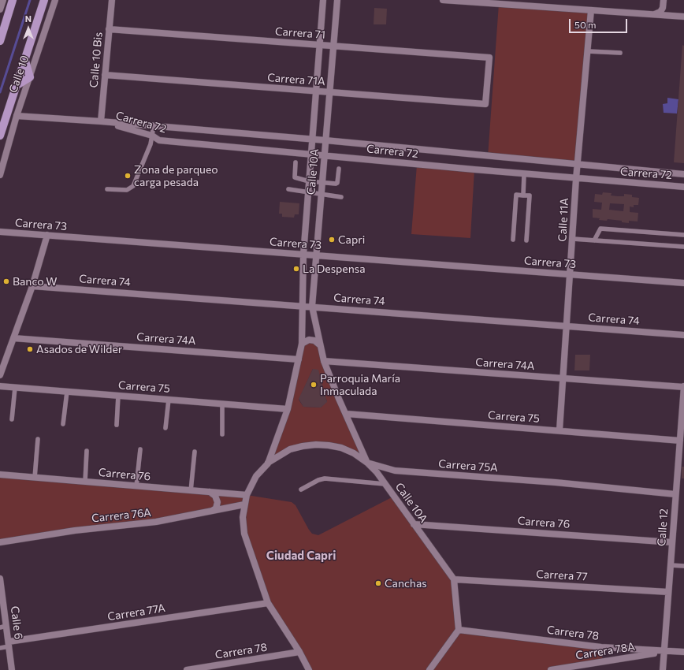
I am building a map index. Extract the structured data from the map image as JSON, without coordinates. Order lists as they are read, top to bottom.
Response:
{
  "streets": {
    "main road": ["Calle 10"],
    "street": [
      "Carrera 71",
      "Calle 10 Bis",
      "Carrera 71A",
      "Carrera 72",
      "Calle 10A",
      "Calle 11A",
      "Carrera 73",
      "Carrera 74",
      "Carrera 74A",
      "Carrera 75",
      "Carrera 75A",
      "Carrera 76",
      "Carrera 76A",
      "Calle 12",
      "Carrera 77",
      "Carrera 77A",
      "Calle 6",
      "Carrera 78",
      "Carrera 78A"
    ]
  },
  "crossings": [
    ["Carrera 71", "Calle 10 Bis"],
    ["Carrera 71", "Carrera 71A"],
    ["Carrera 71", "Calle 10A"],
    ["Calle 10 Bis", "Carrera 71A"],
    ["Calle 10 Bis", "Carrera 72"],
    ["Calle 10", "Carrera 72"],
    ["Carrera 71A", "Calle 10A"],
    ["Carrera 72", "Calle 10A"],
    ["Carrera 72", "Calle 11A"],
    ["Calle 10A", "Carrera 73"],
    ["Calle 10A", "Carrera 74"],
    ["Calle 10A", "Carrera 74A"],
    ["Calle 10A", "Carrera 75"],
    ["Calle 10A", "Carrera 75A"],
    ["Calle 10A", "Carrera 76"],
    ["Calle 10A", "Carrera 76A"],
    ["Calle 10A", "Carrera 77"],
    ["Calle 10A", "Carrera 77A"],
    ["Calle 10A", "Carrera 78"],
    ["Calle 11A", "Carrera 73"],
    ["Calle 11A", "Carrera 74"],
    ["Calle 11A", "Carrera 74A"],
    ["Calle 11A", "Carrera 75"],
    ["Carrera 74A", "Calle 12"],
    ["Carrera 75", "Calle 12"],
    ["Carrera 75A", "Calle 12"],
    ["Carrera 76", "Calle 12"],
    ["Calle 12", "Carrera 77"],
    ["Calle 12", "Carrera 78"],
    ["Calle 12", "Carrera 78A"],
    ["Carrera 77A", "Calle 6"],
    ["Carrera 78", "Carrera 78A"]
  ],
  "districts": ["Ciudad Capri"],
  "places": [
    "Zona de parqueo carga pesada",
    "Capri",
    "La Despensa",
    "Banco W",
    "Asados de Wilder",
    "Parroquia María Inmaculada",
    "Canchas"
  ],
  "scale_bar": "50 m",
  "north": "top"
}
